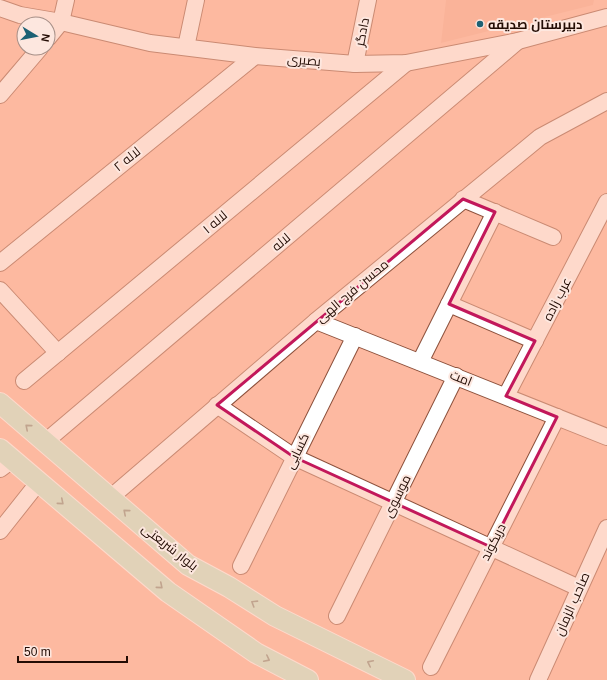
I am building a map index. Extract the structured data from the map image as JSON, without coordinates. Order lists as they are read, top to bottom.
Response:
{
  "streets": {
    "main road": ["بلوار شریعتی"],
    "street": [
      "دادگر",
      "بصیری",
      "لاله ۲",
      "لاله ۱",
      "لاله",
      "محسن فرج الهی",
      "عرب زاده",
      "امت",
      "کسایی",
      "موسوی",
      "دریکوند",
      "صاحب الزمان"
    ]
  },
  "crossings": [
    ["دادگر", "بصیری"],
    ["بصیری", "لاله ۲"],
    ["بصیری", "لاله ۱"],
    ["بصیری", "لاله"],
    ["لاله", "بلوار شریعتی"],
    ["محسن فرج الهی", "امت"],
    ["محسن فرج الهی", "بلوار شریعتی"],
    ["عرب زاده", "امت"],
    ["امت", "کسایی"],
    ["امت", "موسوی"],
    ["امت", "دریکوند"]
  ],
  "places": ["دبیرستان صدیقه"],
  "scale_bar": "50 m",
  "north": "right"
}
